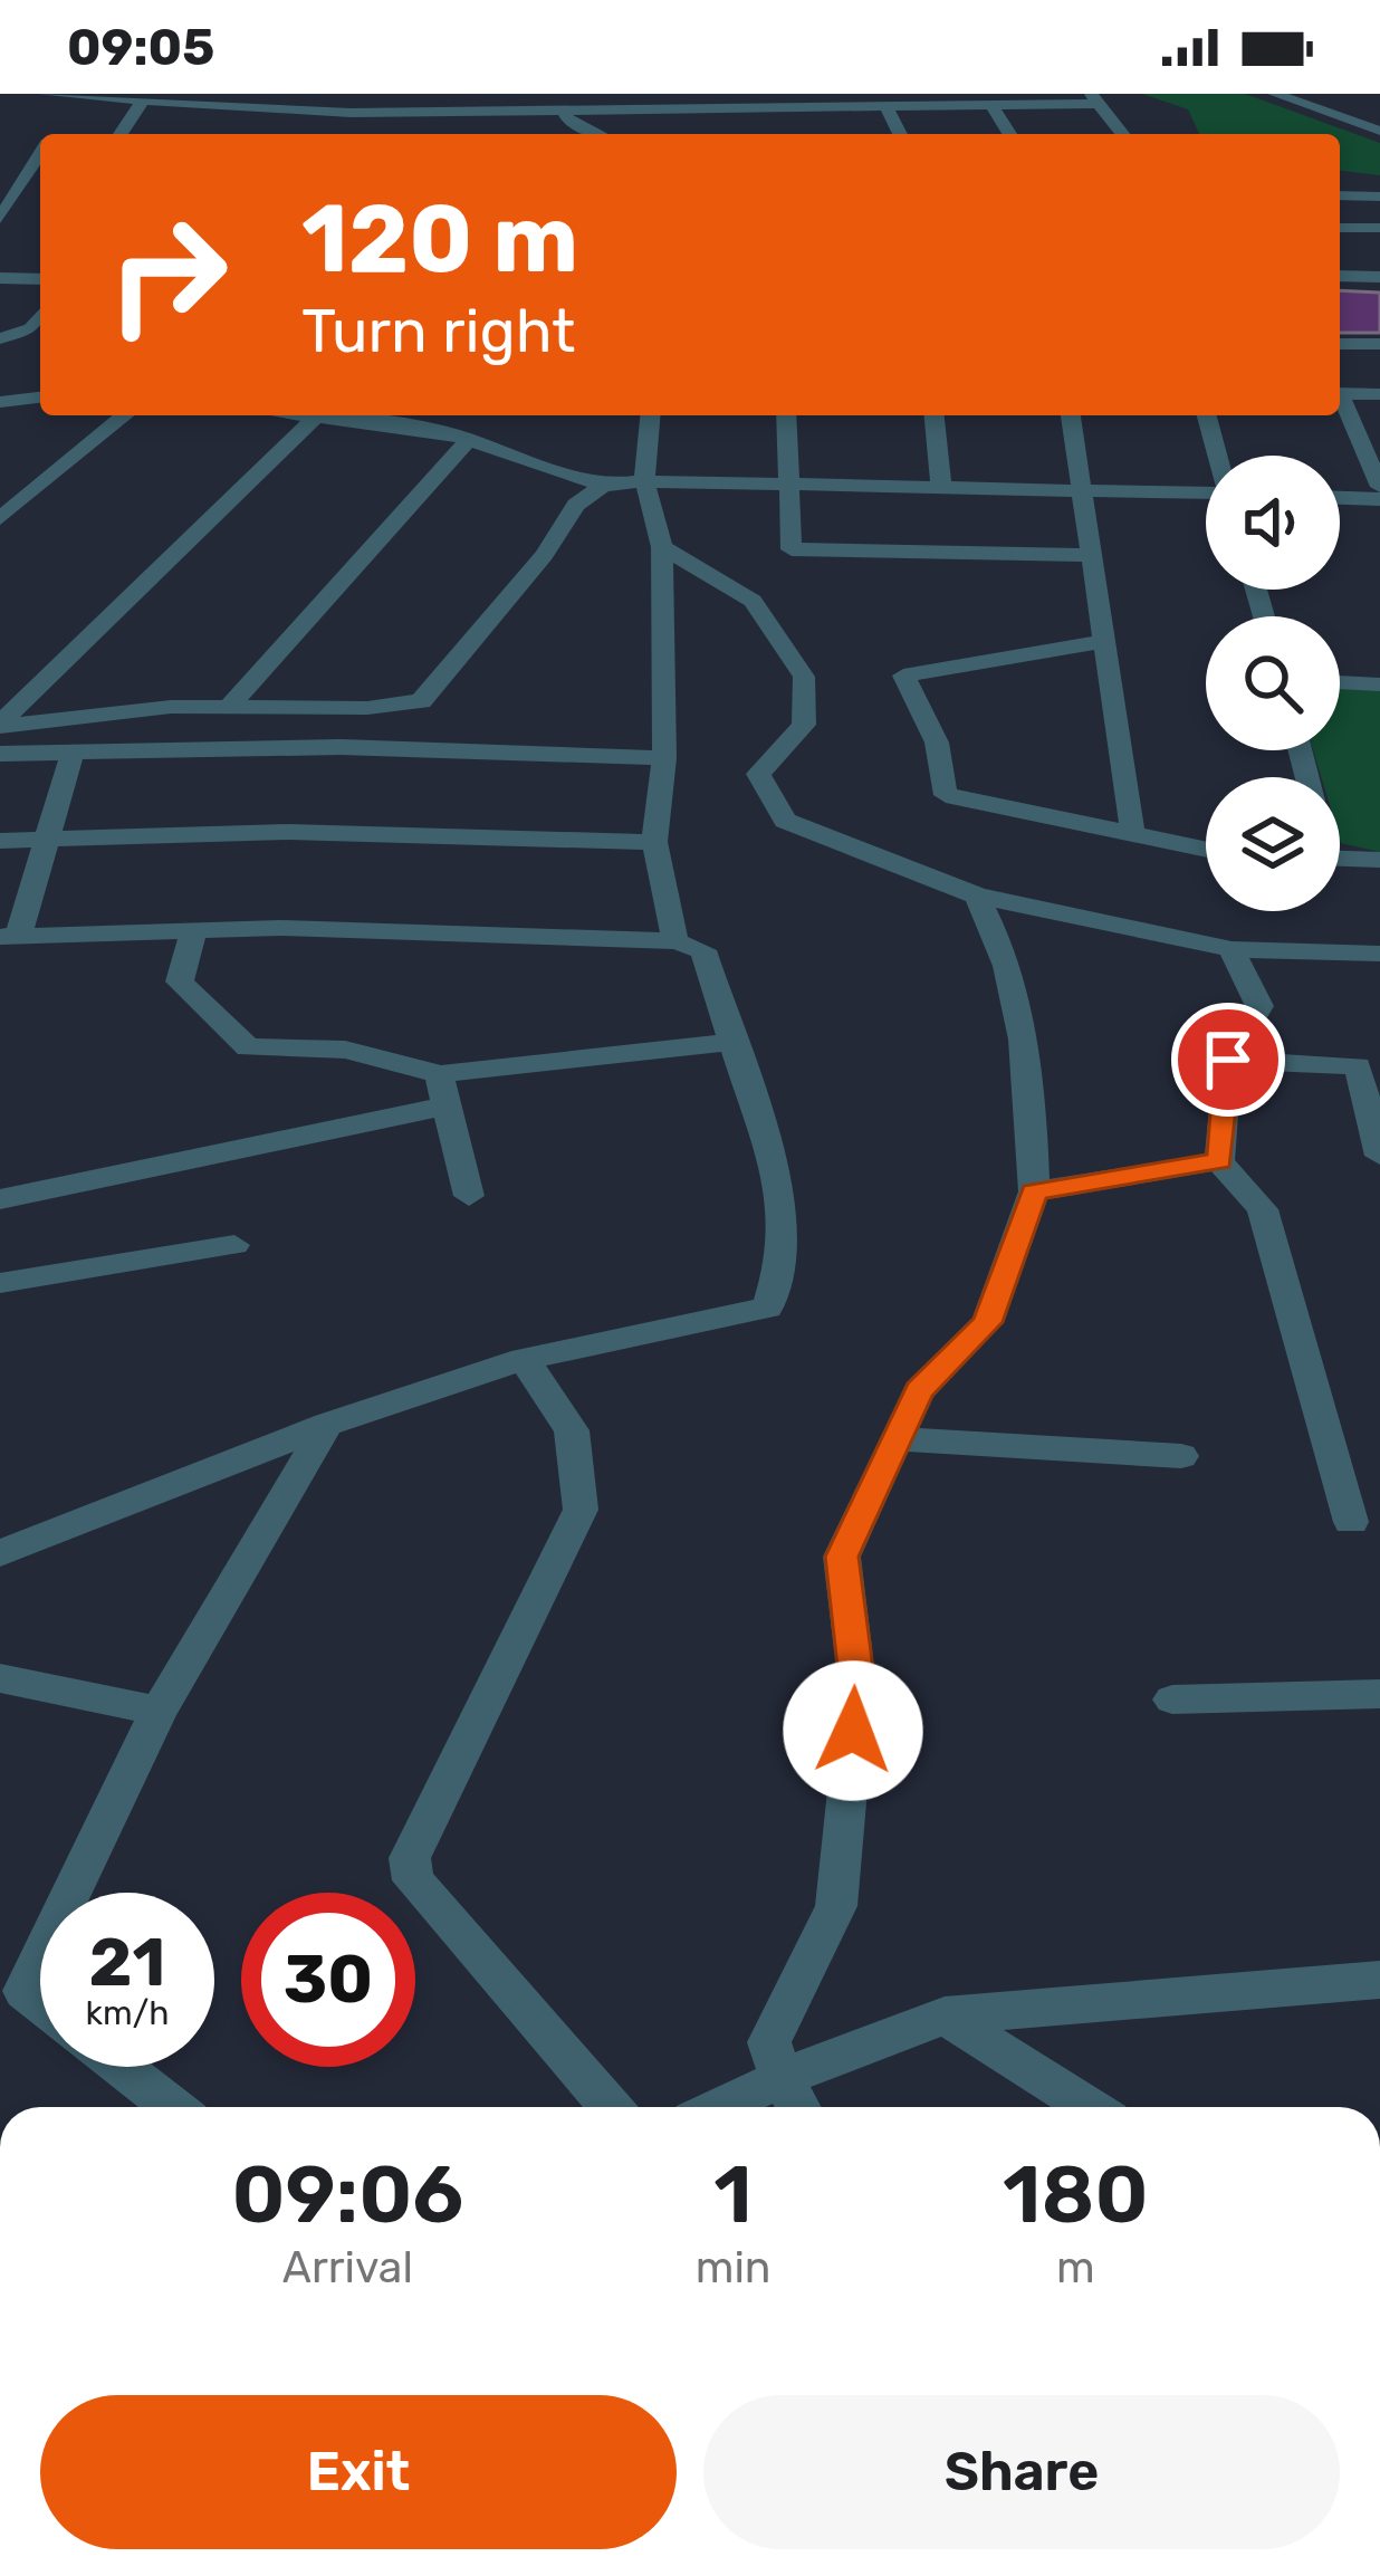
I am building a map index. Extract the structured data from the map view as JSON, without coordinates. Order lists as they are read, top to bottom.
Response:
{
  "page": {
    "status": "09:05",
    "turn": ["120 m", "Turn right"],
    "speed": "21 km/h",
    "limit": "30",
    "eta": [
      "09:06",
      "Arrival",
      "1",
      "min",
      "180",
      "m"
    ],
    "buttons": ["Exit", "Share"]
  }
}
